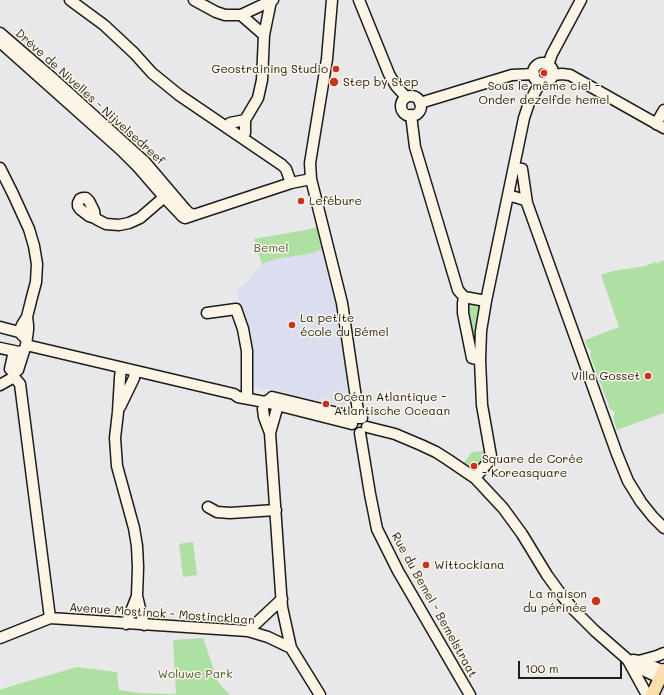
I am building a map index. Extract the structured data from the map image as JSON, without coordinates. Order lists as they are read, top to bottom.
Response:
{
  "streets": {
    "street": ["Drève de Nivelles - Nijvelsedreef", "Rue du Bemel - Bemelstraat", "Avenue Mostinck - Mostincklaan"]
  },
  "parks": ["Bemel", "Woluwe Park"],
  "places": [
    "Geostraining Studio",
    "Sous le même ciel - Onder dezelfde hemel",
    "Step by Step",
    "Lefébure",
    "La petite école du Bémel",
    "Villa Gosset",
    "Océan Atlantique - Atlantische Oceaan",
    "Square de Corée - Koreasquare",
    "Wittockiana",
    "La maison du périnée"
  ],
  "scale_bar": "100 m"
}
